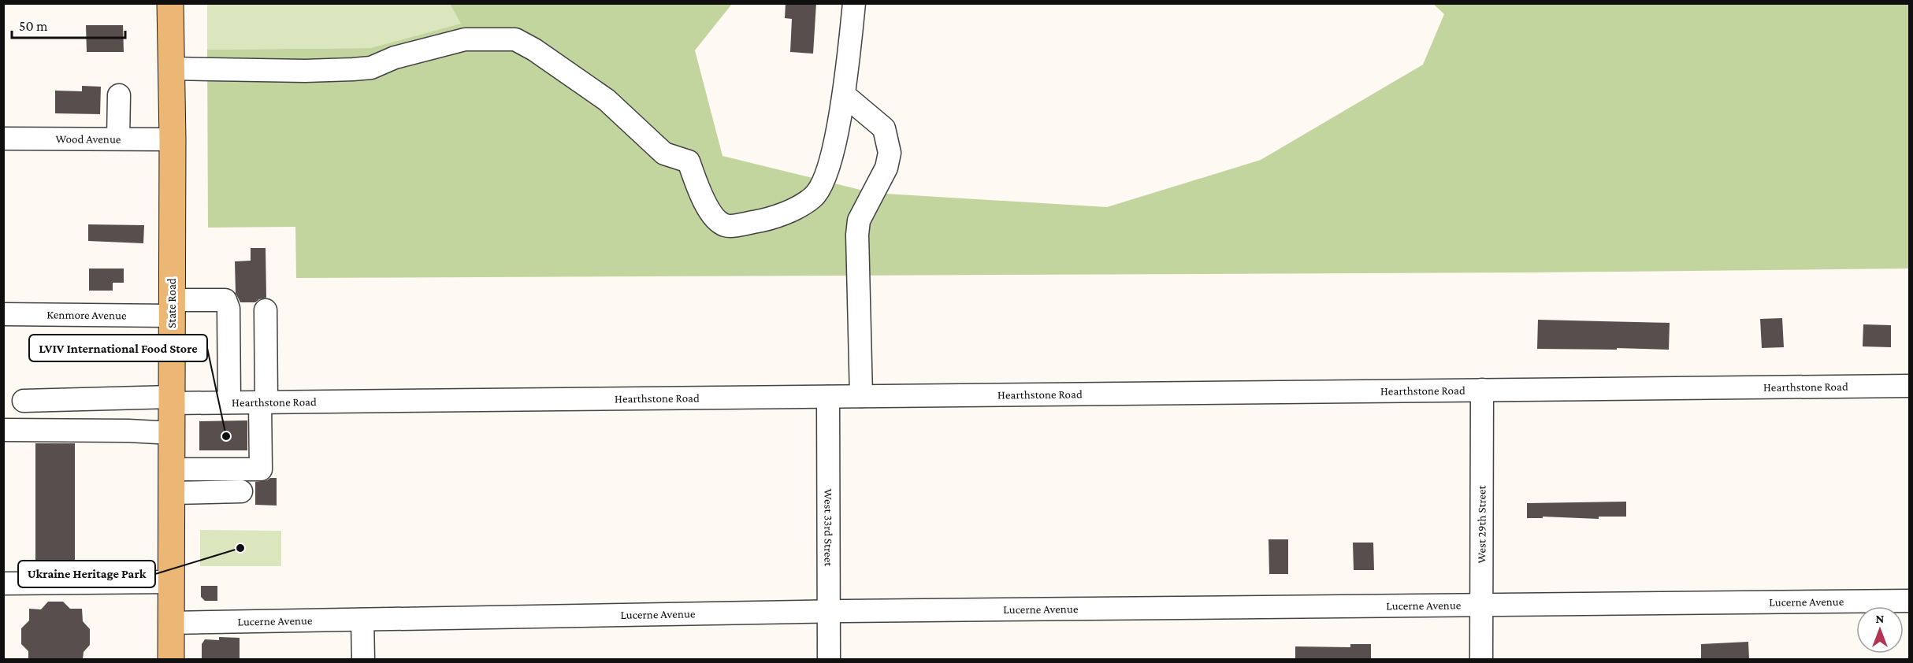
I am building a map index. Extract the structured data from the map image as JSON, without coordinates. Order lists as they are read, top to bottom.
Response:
{
  "streets": {
    "main road": ["State Road"],
    "street": [
      "Wood Avenue",
      "Kenmore Avenue",
      "Hearthstone Road",
      "West 29th Street",
      "West 33rd Street",
      "Lucerne Avenue"
    ]
  },
  "crossings": [
    ["Wood Avenue", "State Road"],
    ["State Road", "Kenmore Avenue"],
    ["State Road", "Hearthstone Road"],
    ["State Road", "Lucerne Avenue"],
    ["Kenmore Avenue", "Hearthstone Road"],
    ["Hearthstone Road", "West 29th Street"],
    ["Hearthstone Road", "West 33rd Street"],
    ["West 29th Street", "Lucerne Avenue"],
    ["West 33rd Street", "Lucerne Avenue"]
  ],
  "places": ["LVIV International Food Store", "Ukraine Heritage Park"],
  "scale_bar": "50 m",
  "north": "top"
}
